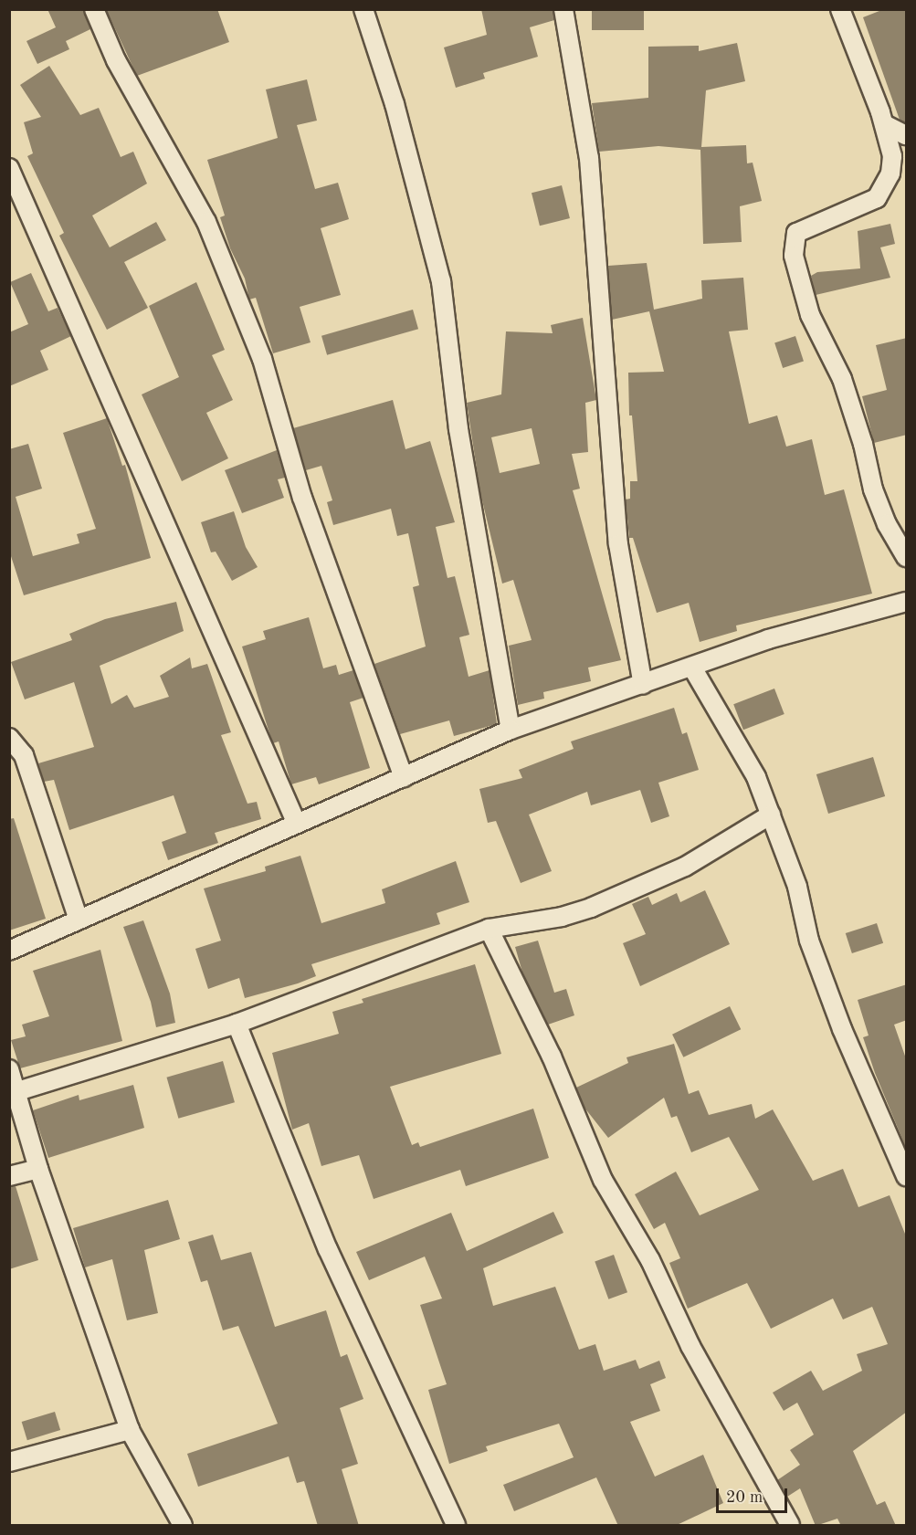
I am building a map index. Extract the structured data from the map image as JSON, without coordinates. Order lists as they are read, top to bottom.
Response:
{
  "scale_bar": "20 m"
}
